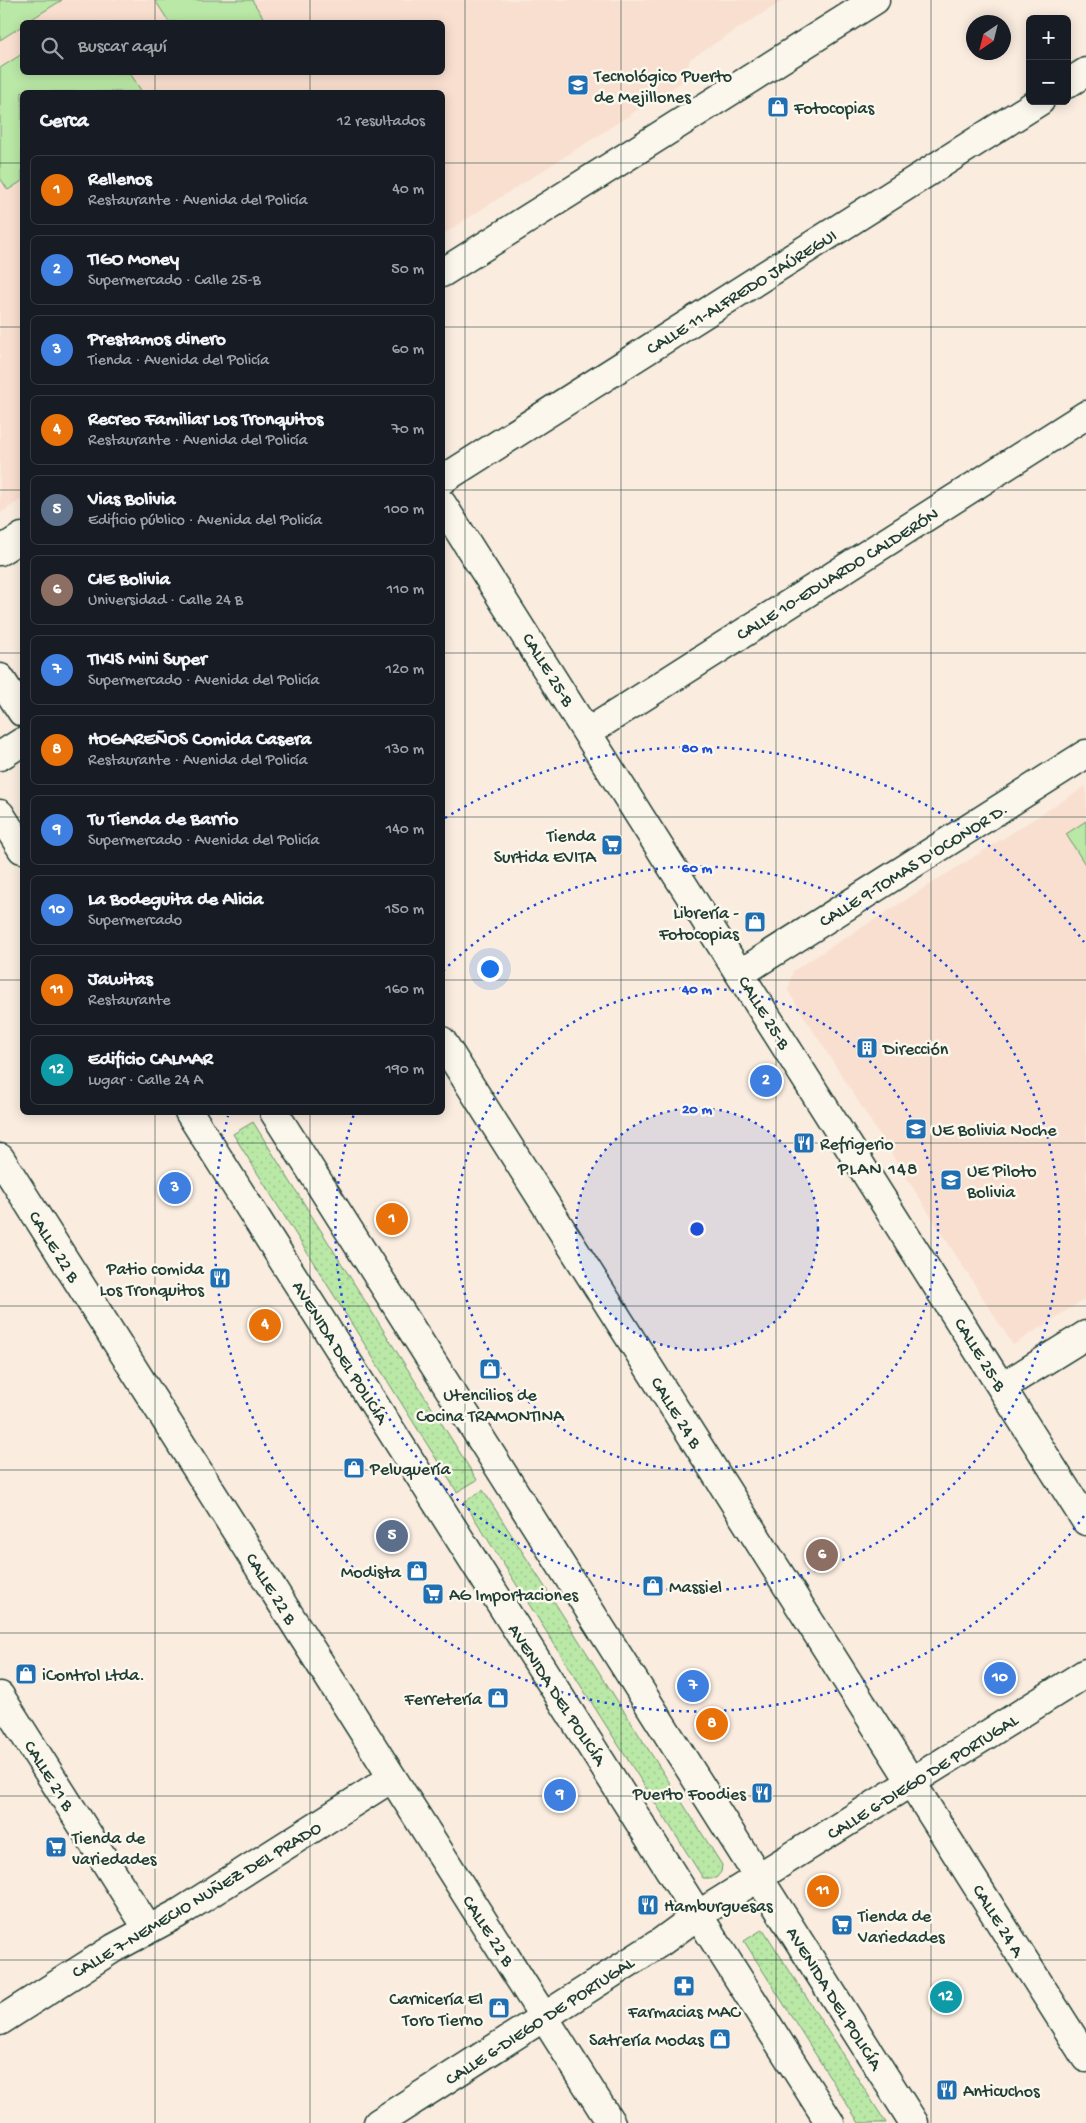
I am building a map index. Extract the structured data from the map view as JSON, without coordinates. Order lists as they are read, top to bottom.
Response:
{
  "streets": {
    "street": [
      "CALLE 11-ALFREDO JAÚREGUI",
      "CALLE 10-EDUARDO CALDERÓN",
      "CALLE 25-B",
      "CALLE 9-TOMAS D'OCONOR D.",
      "CALLE 22 B",
      "AVENIDA DEL POLICÍA",
      "CALLE 24 B",
      "CALLE 21 B",
      "CALLE 6-DIEGO DE PORTUGAL",
      "CALLE 7-NEMECIO NUÑEZ DEL PRADO",
      "CALLE 24 A"
    ]
  },
  "crossings": [
    ["CALLE 10-EDUARDO CALDERÓN", "CALLE 25-B"],
    ["CALLE 25-B", "CALLE 9-TOMAS D'OCONOR D."],
    ["CALLE 22 B", "CALLE 6-DIEGO DE PORTUGAL"],
    ["CALLE 22 B", "CALLE 7-NEMECIO NUÑEZ DEL PRADO"],
    ["AVENIDA DEL POLICÍA", "CALLE 6-DIEGO DE PORTUGAL"],
    ["CALLE 24 B", "CALLE 6-DIEGO DE PORTUGAL"],
    ["CALLE 24 B", "CALLE 24 A"],
    ["CALLE 21 B", "CALLE 7-NEMECIO NUÑEZ DEL PRADO"],
    ["CALLE 6-DIEGO DE PORTUGAL", "CALLE 24 A"]
  ],
  "districts": ["PLAN 148"],
  "places": {
    "school or university": ["Tecnológico Puerto de Mejillones", "UE Bolivia Noche", "UE Piloto Bolivia"],
    "shop": [
      "Fotocopias",
      "Librería - Fotocopias",
      "Utencilios de Cocina TRAMONTINA",
      "Peluquería",
      "Modista",
      "Massiel",
      "iControl Ltda.",
      "Ferretería",
      "Carnicería El Toro Tierno",
      "Satrería Modas"
    ],
    "supermarket": [
      "Tienda Surtida EVITA",
      "AG Importaciones",
      "Tienda de variedades",
      "Tienda de Variedades"
    ],
    "building": ["Dirección"],
    "restaurant": [
      "Refrigerio",
      "Patio comida Los Tronquitos",
      "Puerto Foodies",
      "Hamburguesas",
      "Anticuchos"
    ],
    "pharmacy": ["Farmacias MAC"]
  },
  "north": "bottom left",
  "page": {
    "map_buttons": ["+", "−"],
    "search": "Buscar aquí",
    "heading": ["Cerca", "12 resultados"],
    "list": [
      {
        "mark": "1",
        "name": "Rellenos",
        "note": "Restaurante · Avenida del Policía",
        "value": "40 m"
      },
      {
        "mark": "2",
        "name": "TIGO Money",
        "note": "Supermercado · Calle 25-B",
        "value": "50 m"
      },
      {
        "mark": "3",
        "name": "Prestamos dinero",
        "note": "Tienda · Avenida del Policía",
        "value": "60 m"
      },
      {
        "mark": "4",
        "name": "Recreo Familiar Los Tronquitos",
        "note": "Restaurante · Avenida del Policía",
        "value": "70 m"
      },
      {
        "mark": "5",
        "name": "Vias Bolivia",
        "note": "Edificio público · Avenida del Policía",
        "value": "100 m"
      },
      {
        "mark": "6",
        "name": "CIE Bolivia",
        "note": "Universidad · Calle 24 B",
        "value": "110 m"
      },
      {
        "mark": "7",
        "name": "TIKIS Mini Super",
        "note": "Supermercado · Avenida del Policía",
        "value": "120 m"
      },
      {
        "mark": "8",
        "name": "HOGAREÑOS Comida Casera",
        "note": "Restaurante · Avenida del Policía",
        "value": "130 m"
      },
      {
        "mark": "9",
        "name": "Tu Tienda de Barrio",
        "note": "Supermercado · Avenida del Policía",
        "value": "140 m"
      },
      {
        "mark": "10",
        "name": "La Bodeguita de Alicia",
        "note": "Supermercado",
        "value": "150 m"
      },
      {
        "mark": "11",
        "name": "Jawitas",
        "note": "Restaurante",
        "value": "160 m"
      },
      {
        "mark": "12",
        "name": "Edificio CALMAR",
        "note": "Lugar · Calle 24 A",
        "value": "190 m"
      }
    ],
    "pins": [
      "2",
      "3",
      "1",
      "4",
      "5",
      "6",
      "10",
      "7",
      "8",
      "9",
      "11",
      "12"
    ]
  },
  "rings": [
    "80 m",
    "60 m",
    "40 m",
    "20 m"
  ]
}
